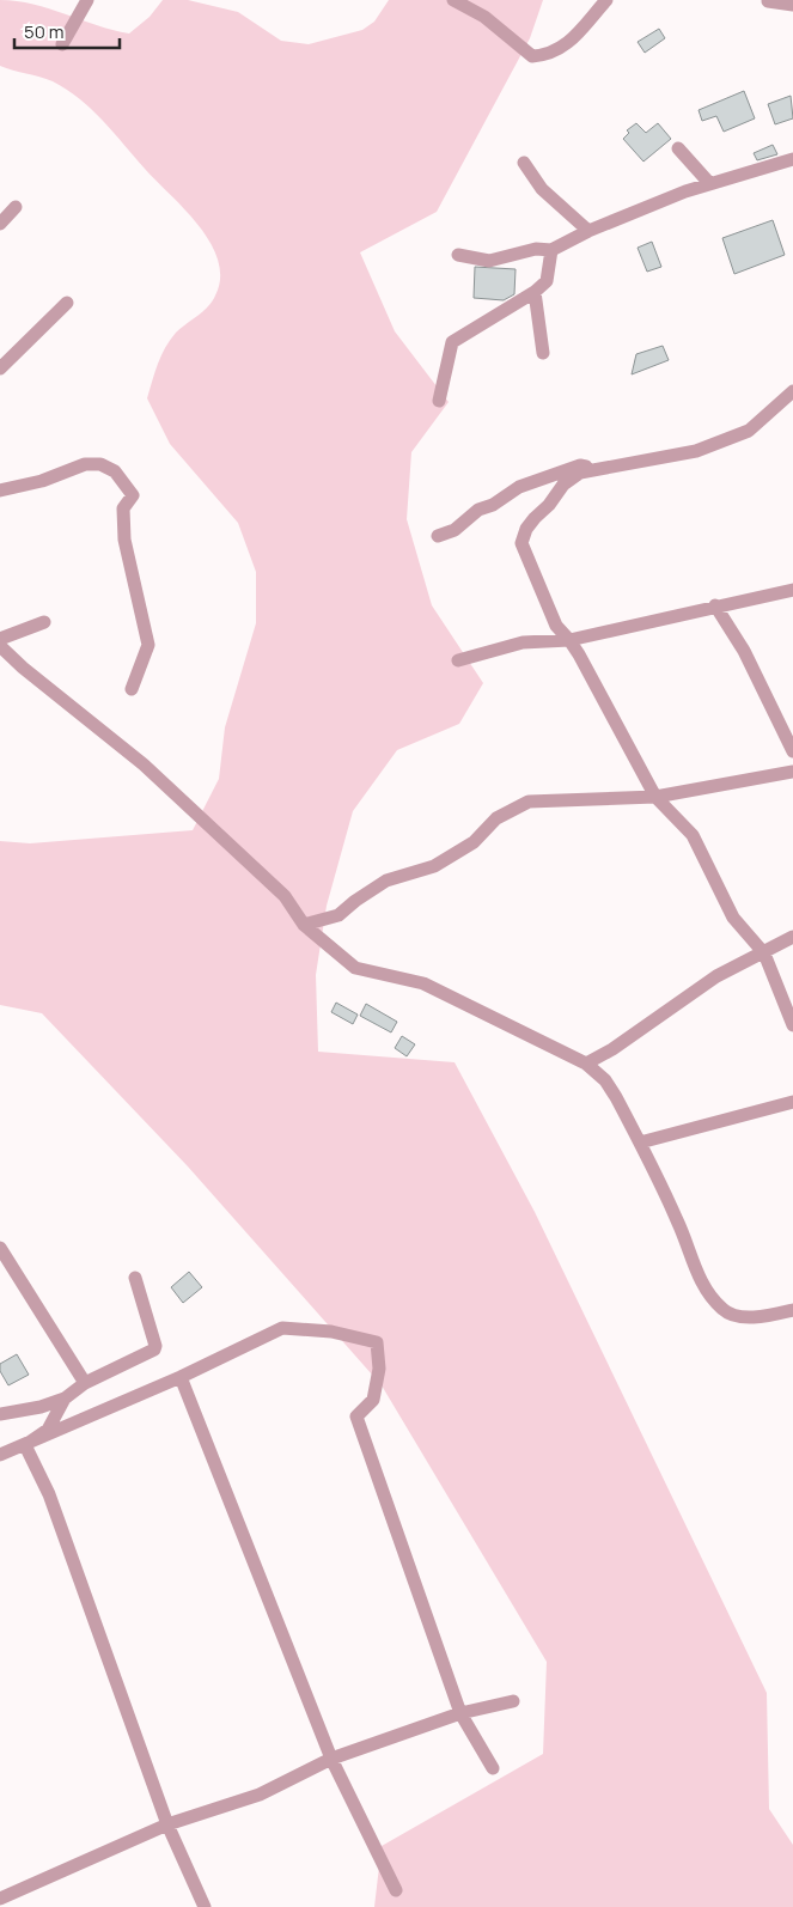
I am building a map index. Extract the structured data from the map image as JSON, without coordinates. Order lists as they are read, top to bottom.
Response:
{
  "scale_bar": "50 m"
}
